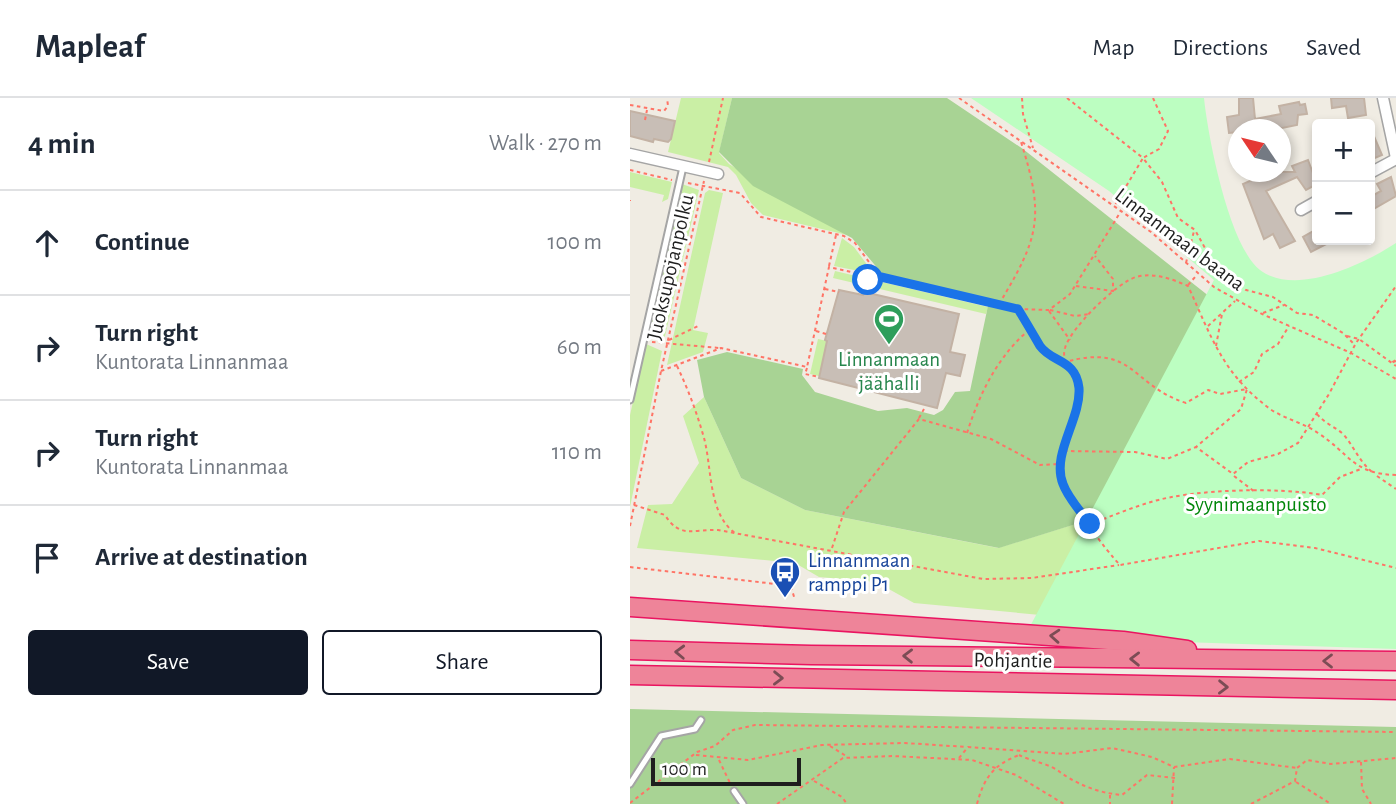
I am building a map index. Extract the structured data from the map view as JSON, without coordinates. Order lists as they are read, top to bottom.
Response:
{
  "streets": {
    "highway": ["Pohjantie"],
    "path": ["Linnanmaan baana", "Juoksupojanpolku"]
  },
  "parks": ["Syynimaanpuisto"],
  "places": {
    "sports": ["Linnanmaan jäähalli"],
    "bus stop": ["Linnanmaan ramppi P1"]
  },
  "scale_bar": "100 m",
  "north": "top left",
  "page": {
    "header": "Mapleaf",
    "nav": ["Map", "Directions", "Saved"],
    "heading": ["4 min", "Walk · 270 m"],
    "map_buttons": ["+", "−"],
    "list": [
      ["Continue", "100 m"],
      ["Turn right", "Kuntorata Linnanmaa", "60 m"],
      ["Turn right", "Kuntorata Linnanmaa", "110 m"],
      "Arrive at destination"
    ],
    "buttons": ["Save", "Share"],
    "scale": "100 m"
  }
}
